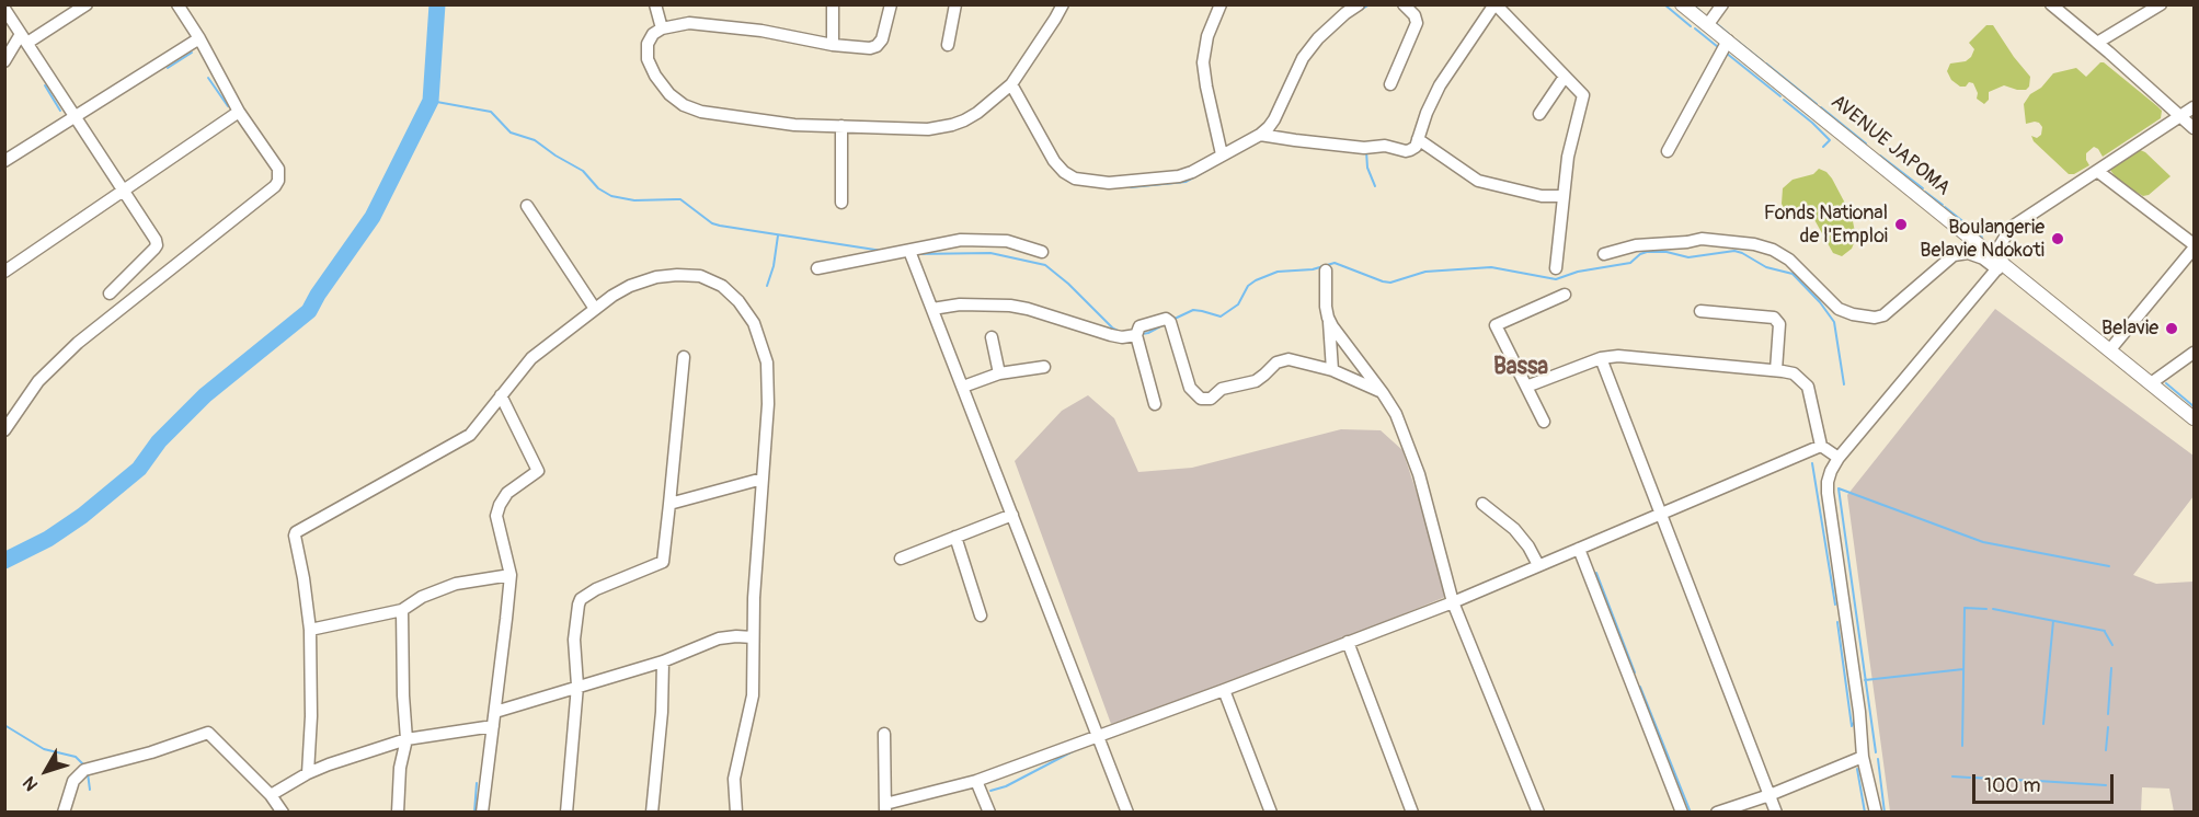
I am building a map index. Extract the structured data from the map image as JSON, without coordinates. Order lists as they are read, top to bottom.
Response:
{
  "streets": {
    "main road": ["AVENUE JAPOMA"]
  },
  "districts": ["Bassa"],
  "places": ["Fonds National de l'Emploi", "Boulangerie Belavie Ndokoti", "Belavie"],
  "scale_bar": "100 m",
  "north": "bottom left"
}
